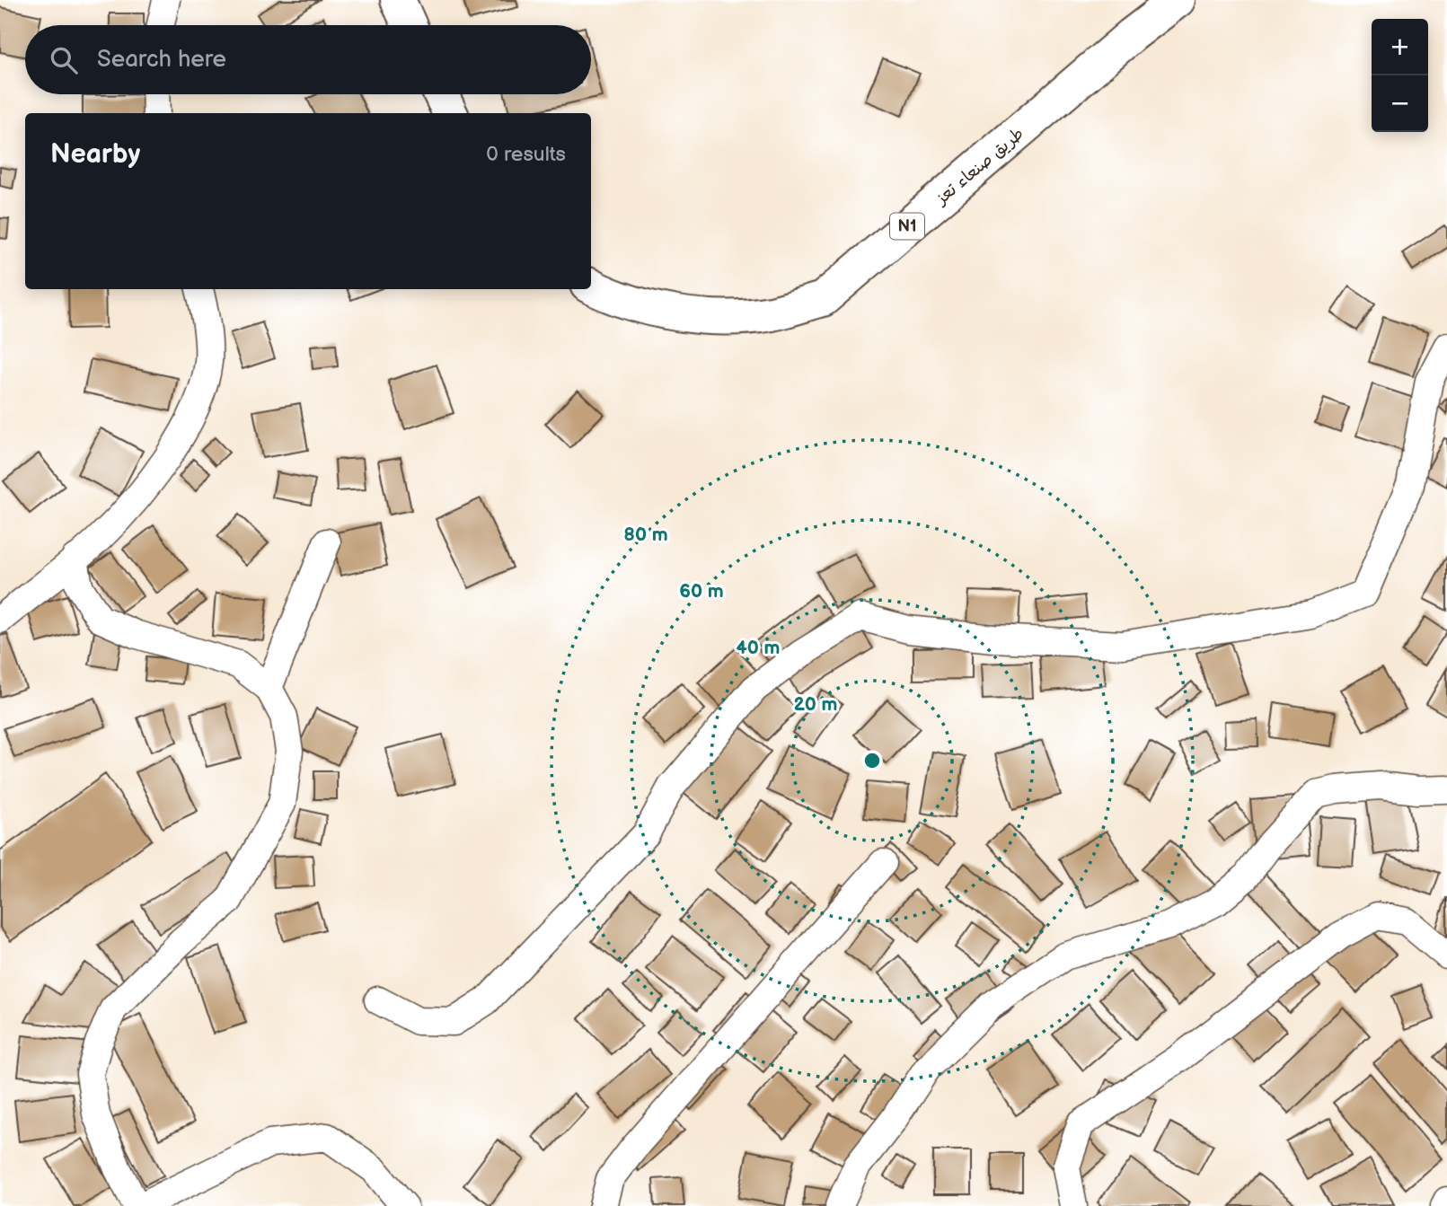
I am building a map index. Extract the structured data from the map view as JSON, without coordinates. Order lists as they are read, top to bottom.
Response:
{
  "streets": {
    "highway": ["طريق صنعاء تعز", "N1"]
  },
  "page": {
    "map_buttons": ["+", "−"],
    "search": "Search here",
    "heading": ["Nearby", "0 results"]
  },
  "rings": [
    "80 m",
    "60 m",
    "40 m",
    "20 m"
  ]
}
